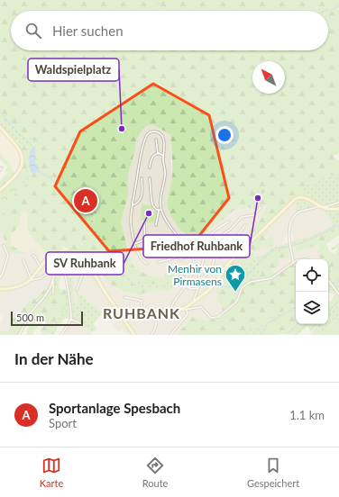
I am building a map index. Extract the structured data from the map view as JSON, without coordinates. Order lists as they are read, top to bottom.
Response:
{
  "districts": ["RUHBANK"],
  "places": {
    "other": ["Waldspielplatz", "Friedhof Ruhbank", "SV Ruhbank"],
    "place": ["Menhir von Pirmasens"]
  },
  "scale_bar": "500 m",
  "north": "top left",
  "page": {
    "search": "Hier suchen",
    "pins": "A",
    "scale": "500 m",
    "heading": "In der Nähe",
    "list": [
      {
        "mark": "A",
        "name": "Sportanlage Spesbach",
        "note": "Sport",
        "value": "1.1 km"
      }
    ],
    "nav": ["Karte", "Route", "Gespeichert"]
  }
}
